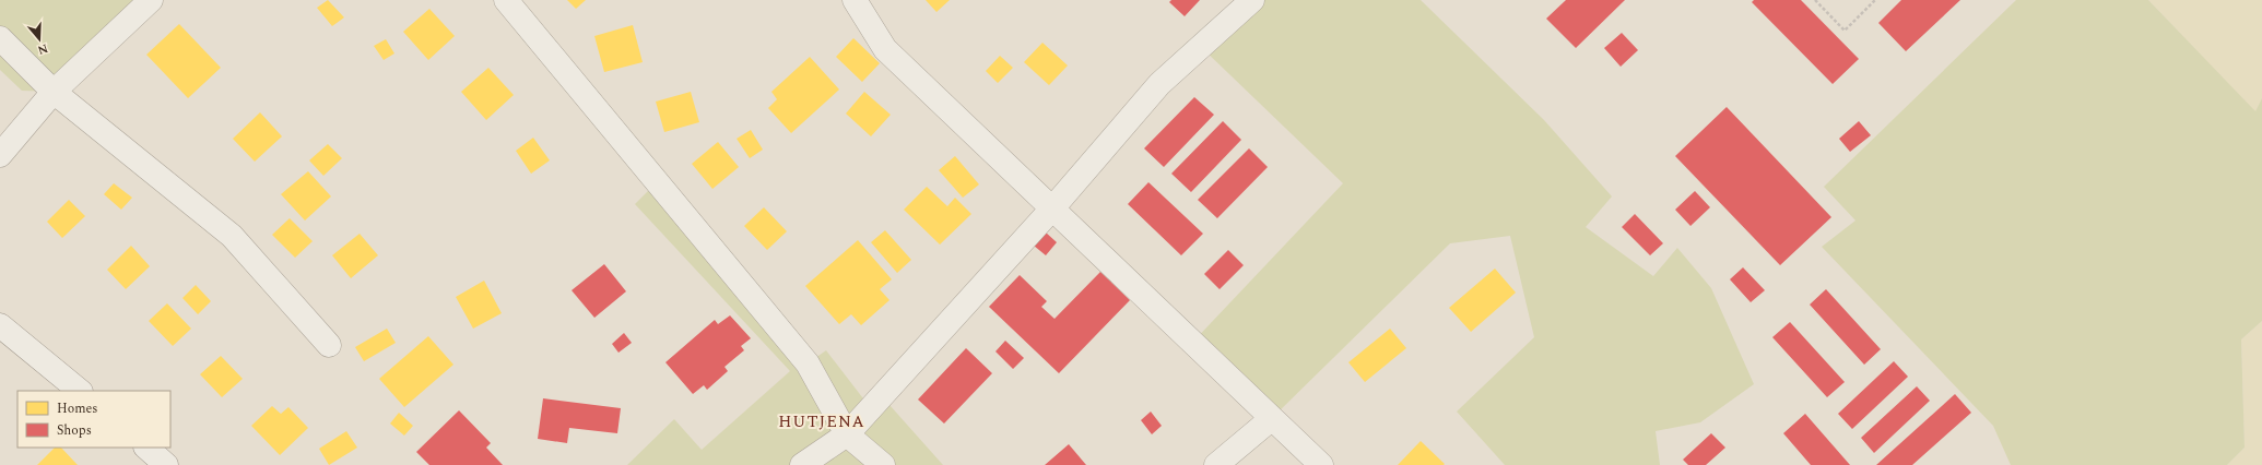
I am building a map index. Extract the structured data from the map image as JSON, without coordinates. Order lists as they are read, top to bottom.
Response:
{
  "districts": ["HUTJENA"],
  "legend": ["Homes", "Shops"],
  "north": "bottom"
}
